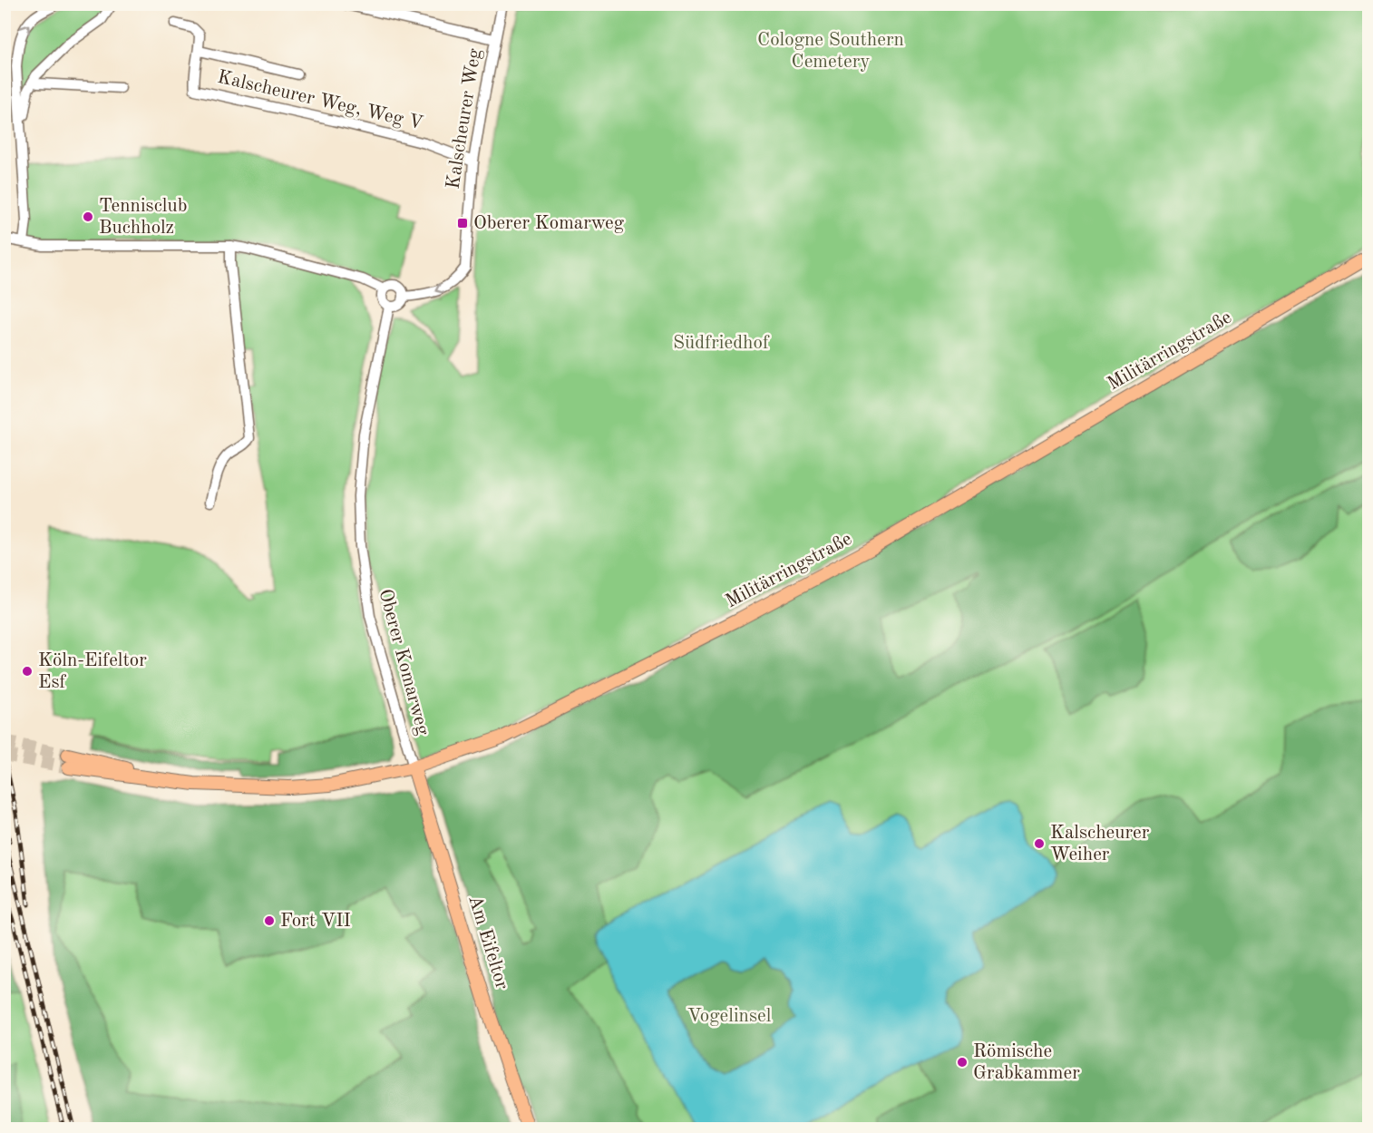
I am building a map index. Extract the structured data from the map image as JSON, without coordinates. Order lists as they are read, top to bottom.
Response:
{
  "streets": {
    "main road": ["Militärringstraße", "Am Eifeltor"],
    "street": ["Kalscheurer Weg, Weg V", "Kalscheurer Weg", "Oberer Komarweg"]
  },
  "crossings": [
    ["Kalscheurer Weg, Weg V", "Kalscheurer Weg"],
    ["Kalscheurer Weg", "Oberer Komarweg"],
    ["Militärringstraße", "Oberer Komarweg"],
    ["Militärringstraße", "Am Eifeltor"],
    ["Oberer Komarweg", "Am Eifeltor"]
  ],
  "one_way": ["Kalscheurer Weg"],
  "parks": ["Cologne Southern Cemetery", "Südfriedhof", "Vogelinsel"],
  "places": {
    "other": [
      "Tennisclub Buchholz",
      "Köln-Eifeltor Esf",
      "Kalscheurer Weiher",
      "Fort VII",
      "Römische Grabkammer"
    ],
    "transit": ["Oberer Komarweg"]
  }
}
